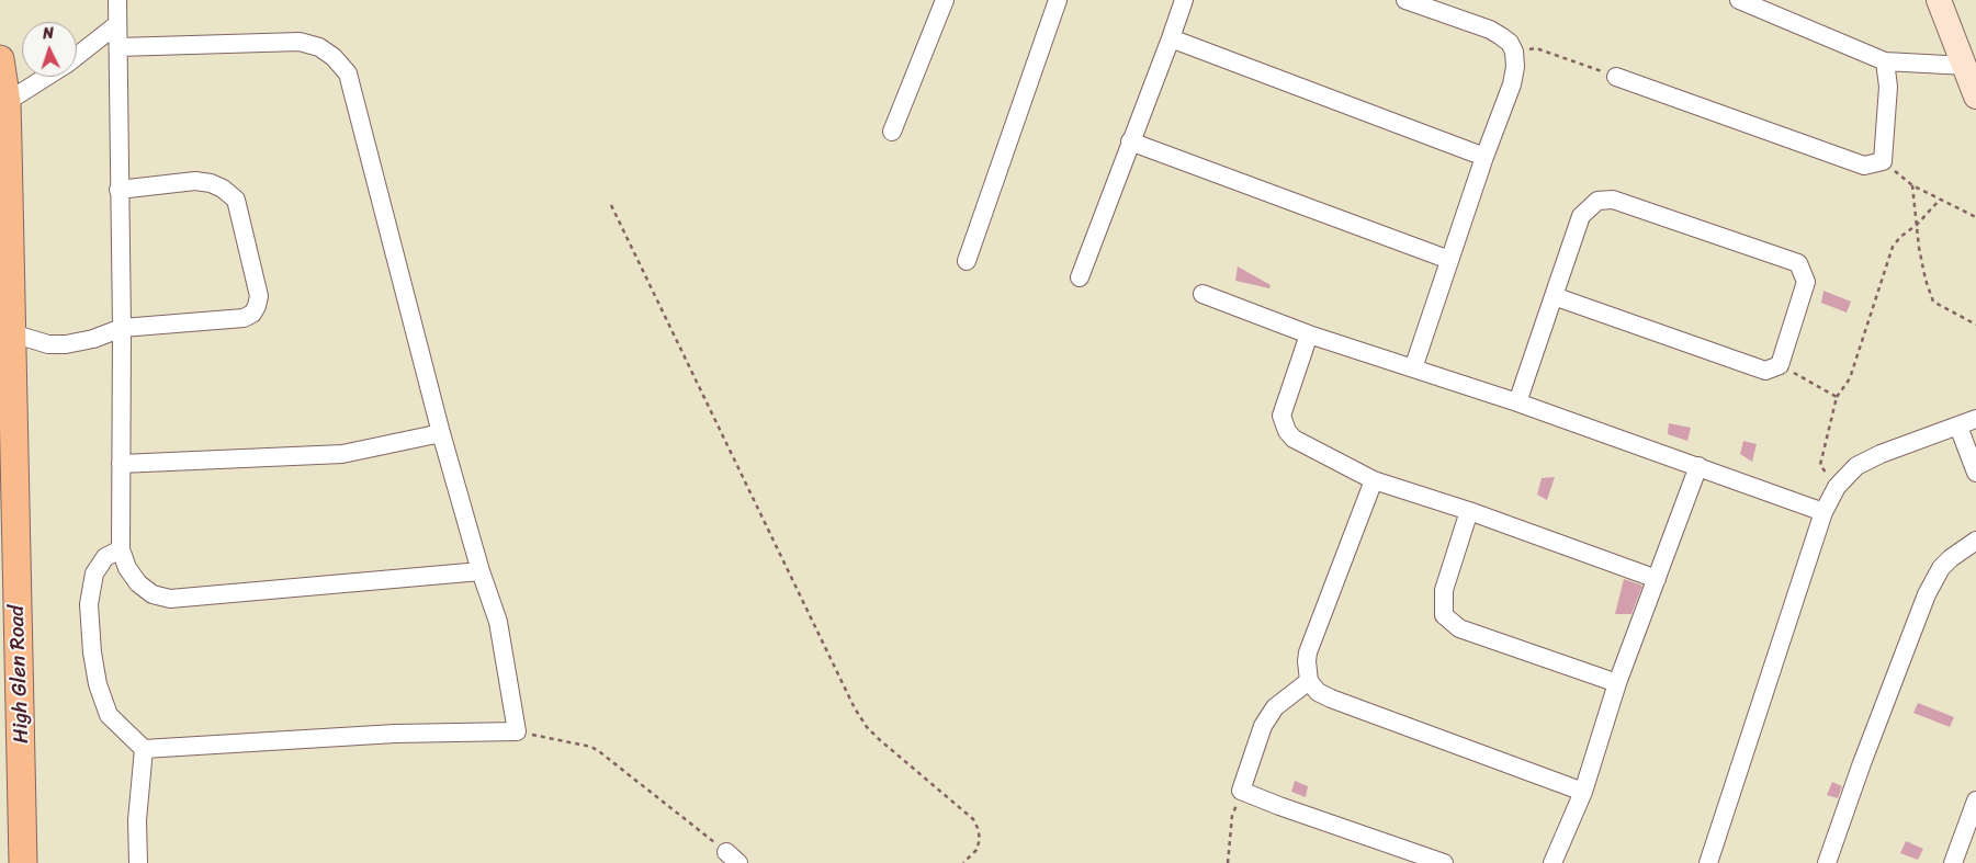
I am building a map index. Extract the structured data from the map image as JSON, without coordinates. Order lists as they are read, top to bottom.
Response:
{
  "streets": {
    "main road": ["High Glen Road"]
  },
  "north": "top"
}
